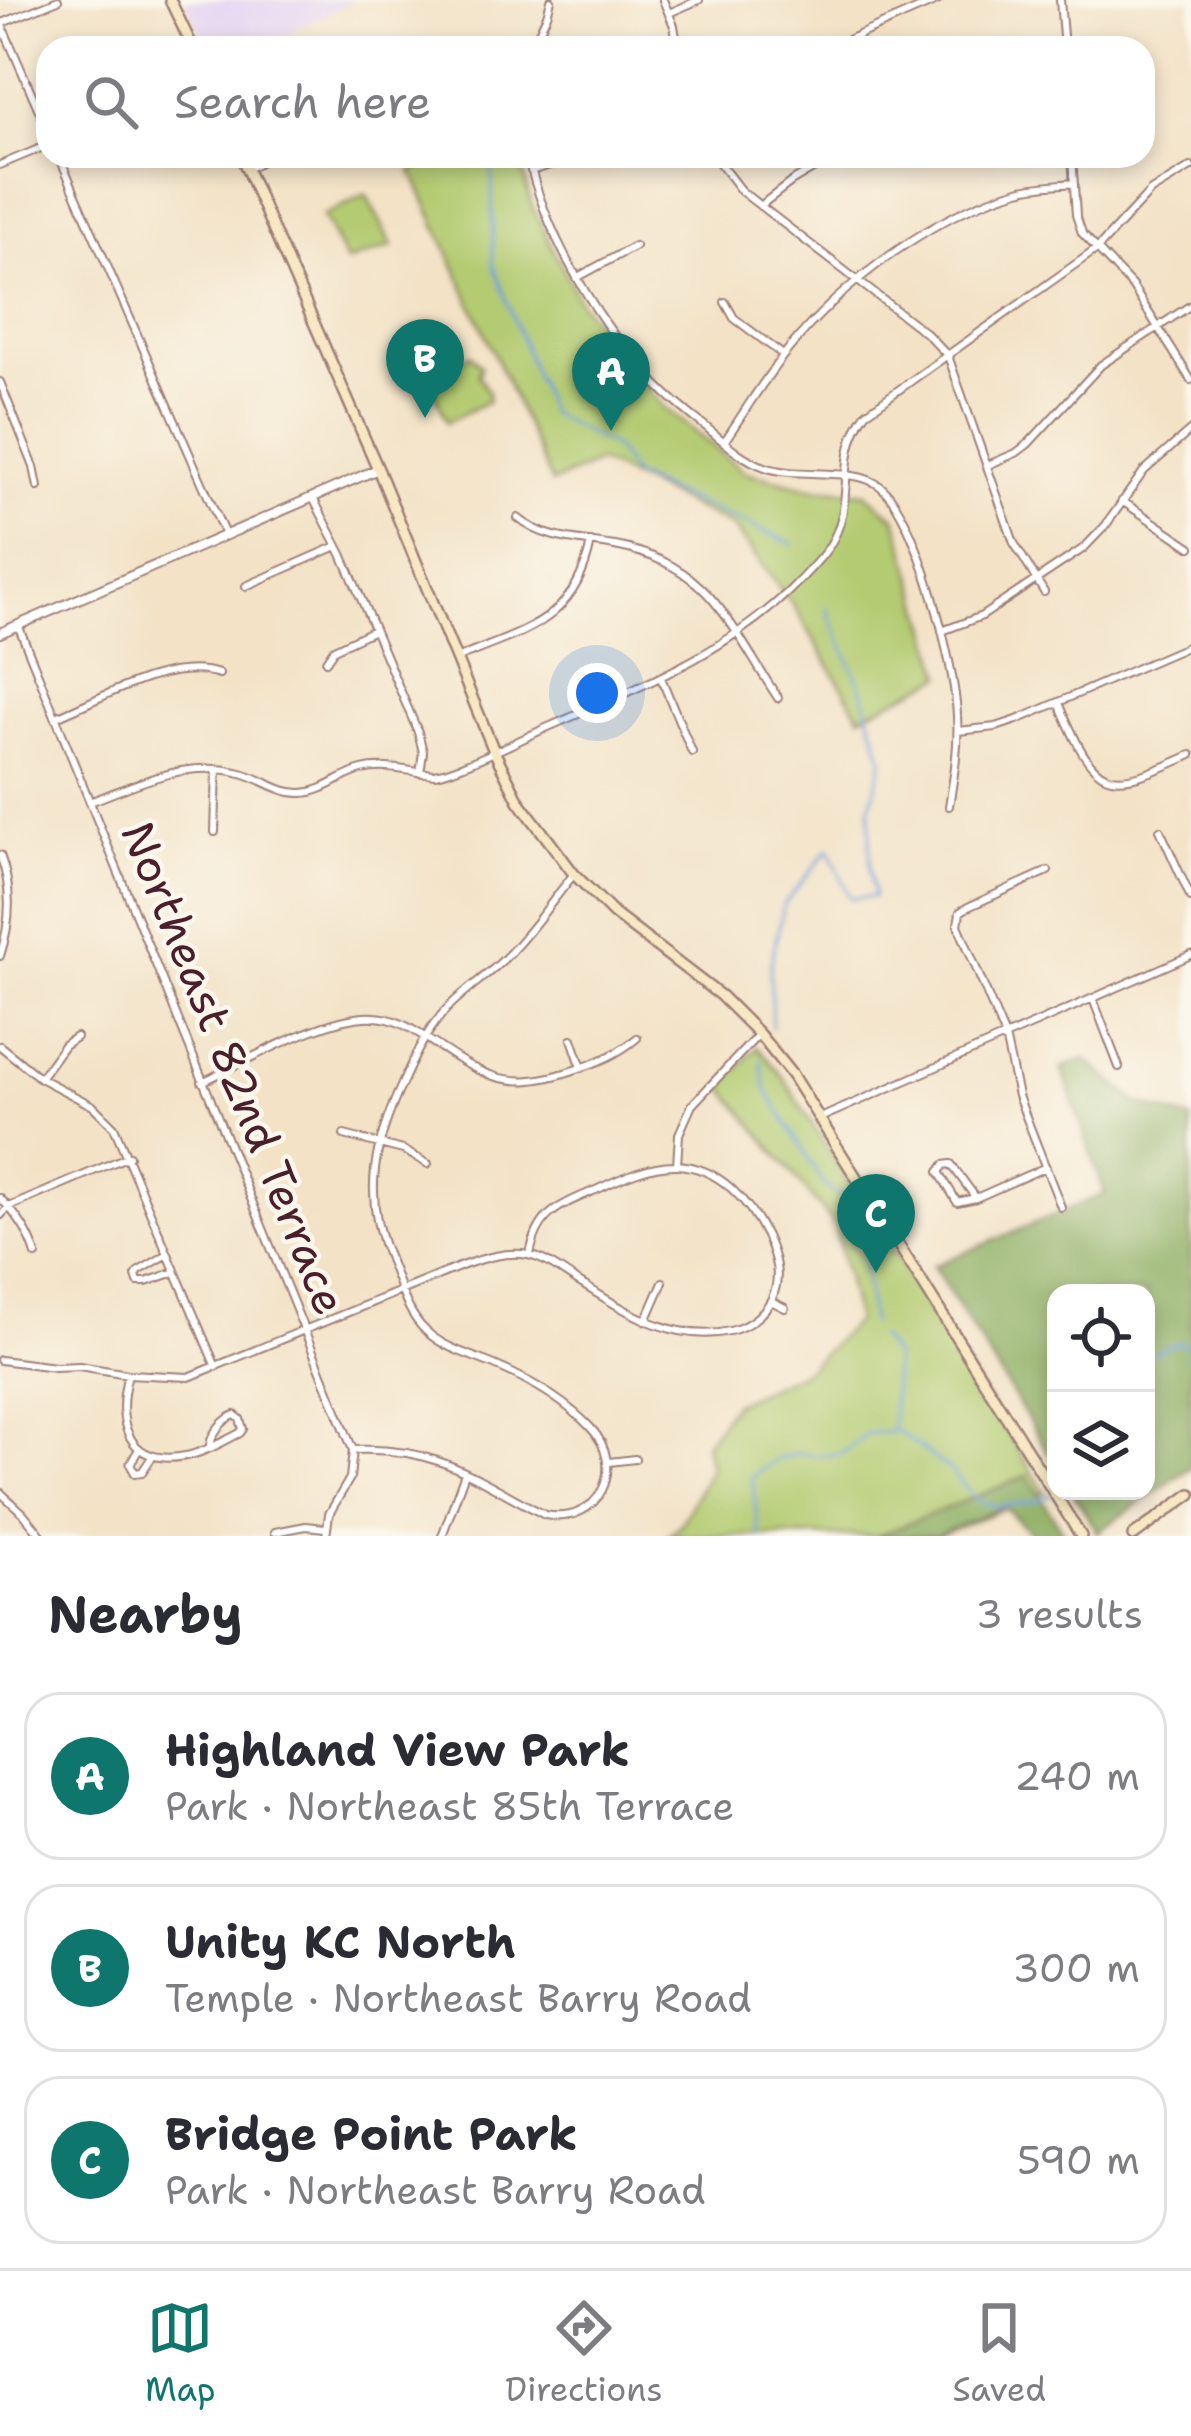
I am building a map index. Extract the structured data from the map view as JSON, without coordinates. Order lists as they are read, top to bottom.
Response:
{
  "streets": {
    "street": ["Northeast 82nd Terrace"]
  },
  "page": {
    "search": "Search here",
    "pins": ["B", "A", "C"],
    "heading": ["Nearby", "3 results"],
    "list": [
      {
        "mark": "A",
        "name": "Highland View Park",
        "note": "Park · Northeast 85th Terrace",
        "value": "240 m"
      },
      {
        "mark": "B",
        "name": "Unity KC North",
        "note": "Temple · Northeast Barry Road",
        "value": "300 m"
      },
      {
        "mark": "C",
        "name": "Bridge Point Park",
        "note": "Park · Northeast Barry Road",
        "value": "590 m"
      }
    ],
    "nav": ["Map", "Directions", "Saved"]
  }
}
